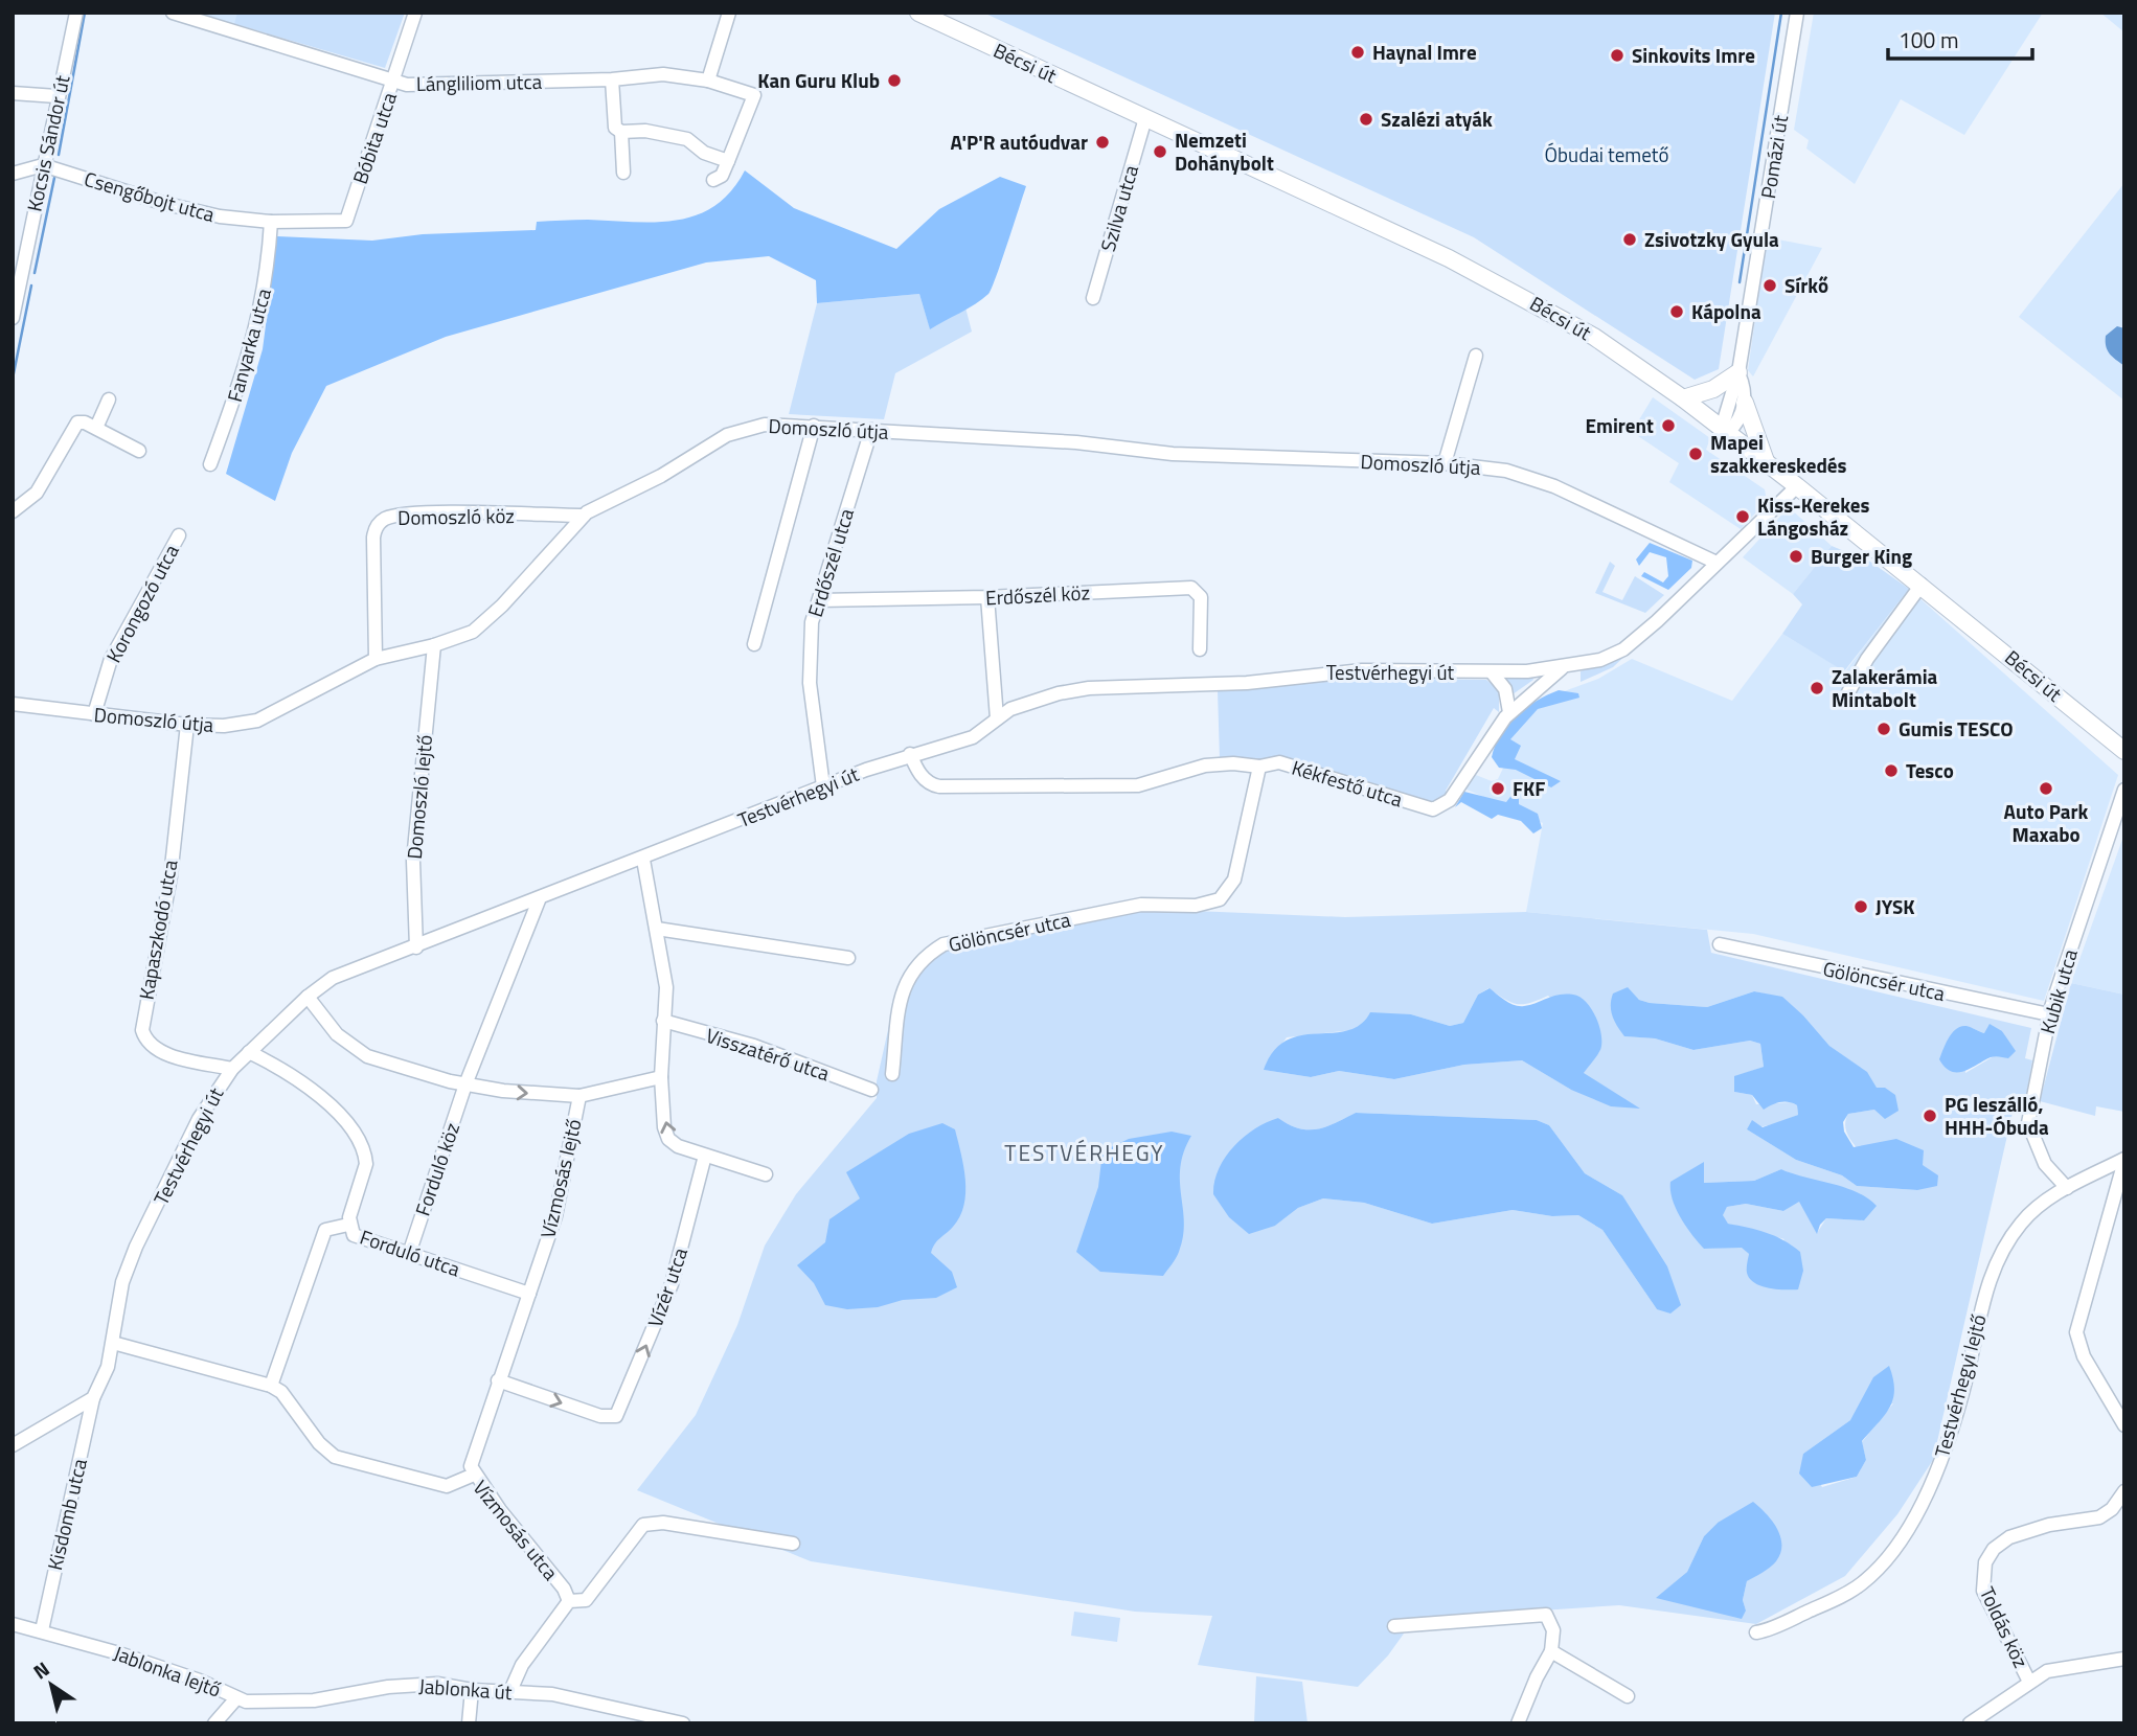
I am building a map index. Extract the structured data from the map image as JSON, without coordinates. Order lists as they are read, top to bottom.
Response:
{
  "streets": {
    "main road": ["Bécsi út"],
    "street": [
      "Lángliliom utca",
      "Bóbita utca",
      "Kocsis Sándor út",
      "Pomázi út",
      "Csengőbojt utca",
      "Szilva utca",
      "Fanyarka utca",
      "Domoszló útja",
      "Domoszló köz",
      "Erdőszél utca",
      "Erdőszél köz",
      "Korongozó utca",
      "Testvérhegyi út",
      "Kékfestő utca",
      "Domoszló lejtő",
      "Kapaszkodó utca",
      "Gölöncsér utca",
      "Kubik utca",
      "Visszatérő utca",
      "Forduló köz",
      "Vízmosás lejtő",
      "Forduló utca",
      "Vízér utca",
      "Testvérhegyi lejtő",
      "Kisdomb utca",
      "Vízmosás utca",
      "Toldás köz",
      "Jablonka lejtő",
      "Jablonka út"
    ]
  },
  "crossings": [
    ["Bécsi út", "Pomázi út"],
    ["Bécsi út", "Szilva utca"],
    ["Bécsi út", "Testvérhegyi út"],
    ["Lángliliom utca", "Bóbita utca"],
    ["Bóbita utca", "Csengőbojt utca"],
    ["Kocsis Sándor út", "Csengőbojt utca"],
    ["Csengőbojt utca", "Fanyarka utca"],
    ["Domoszló útja", "Domoszló köz"],
    ["Domoszló útja", "Erdőszél utca"],
    ["Domoszló útja", "Korongozó utca"],
    ["Domoszló útja", "Testvérhegyi út"],
    ["Domoszló útja", "Domoszló lejtő"],
    ["Domoszló útja", "Kapaszkodó utca"],
    ["Erdőszél utca", "Erdőszél köz"],
    ["Erdőszél utca", "Testvérhegyi út"],
    ["Testvérhegyi út", "Kékfestő utca"],
    ["Testvérhegyi út", "Domoszló lejtő"],
    ["Testvérhegyi út", "Kapaszkodó utca"],
    ["Testvérhegyi út", "Vízmosás lejtő"],
    ["Testvérhegyi út", "Forduló utca"],
    ["Testvérhegyi út", "Kisdomb utca"],
    ["Kékfestő utca", "Gölöncsér utca"],
    ["Gölöncsér utca", "Kubik utca"],
    ["Kubik utca", "Testvérhegyi lejtő"],
    ["Forduló köz", "Vízmosás lejtő"],
    ["Forduló köz", "Forduló utca"],
    ["Vízmosás lejtő", "Forduló utca"],
    ["Vízmosás lejtő", "Vízér utca"],
    ["Vízmosás lejtő", "Vízmosás utca"],
    ["Kisdomb utca", "Jablonka lejtő"],
    ["Jablonka lejtő", "Jablonka út"]
  ],
  "districts": ["TESTVÉRHEGY"],
  "parks": ["Óbudai temető"],
  "places": [
    "Haynal Imre",
    "Sinkovits Imre",
    "Kan Guru Klub",
    "Szalézi atyák",
    "A'P'R autóudvar",
    "Nemzeti Dohánybolt",
    "Zsivotzky Gyula",
    "Sírkő",
    "Kápolna",
    "Emirent",
    "Mapei szakkereskedés",
    "Kiss-Kerekes Lángosház",
    "Burger King",
    "Zalakerámia Mintabolt",
    "Gumis TESCO",
    "Tesco",
    "FKF",
    "Auto Park Maxabo",
    "JYSK",
    "PG leszálló, HHH-Óbuda"
  ],
  "scale_bar": "100 m",
  "north": "top left"
}
